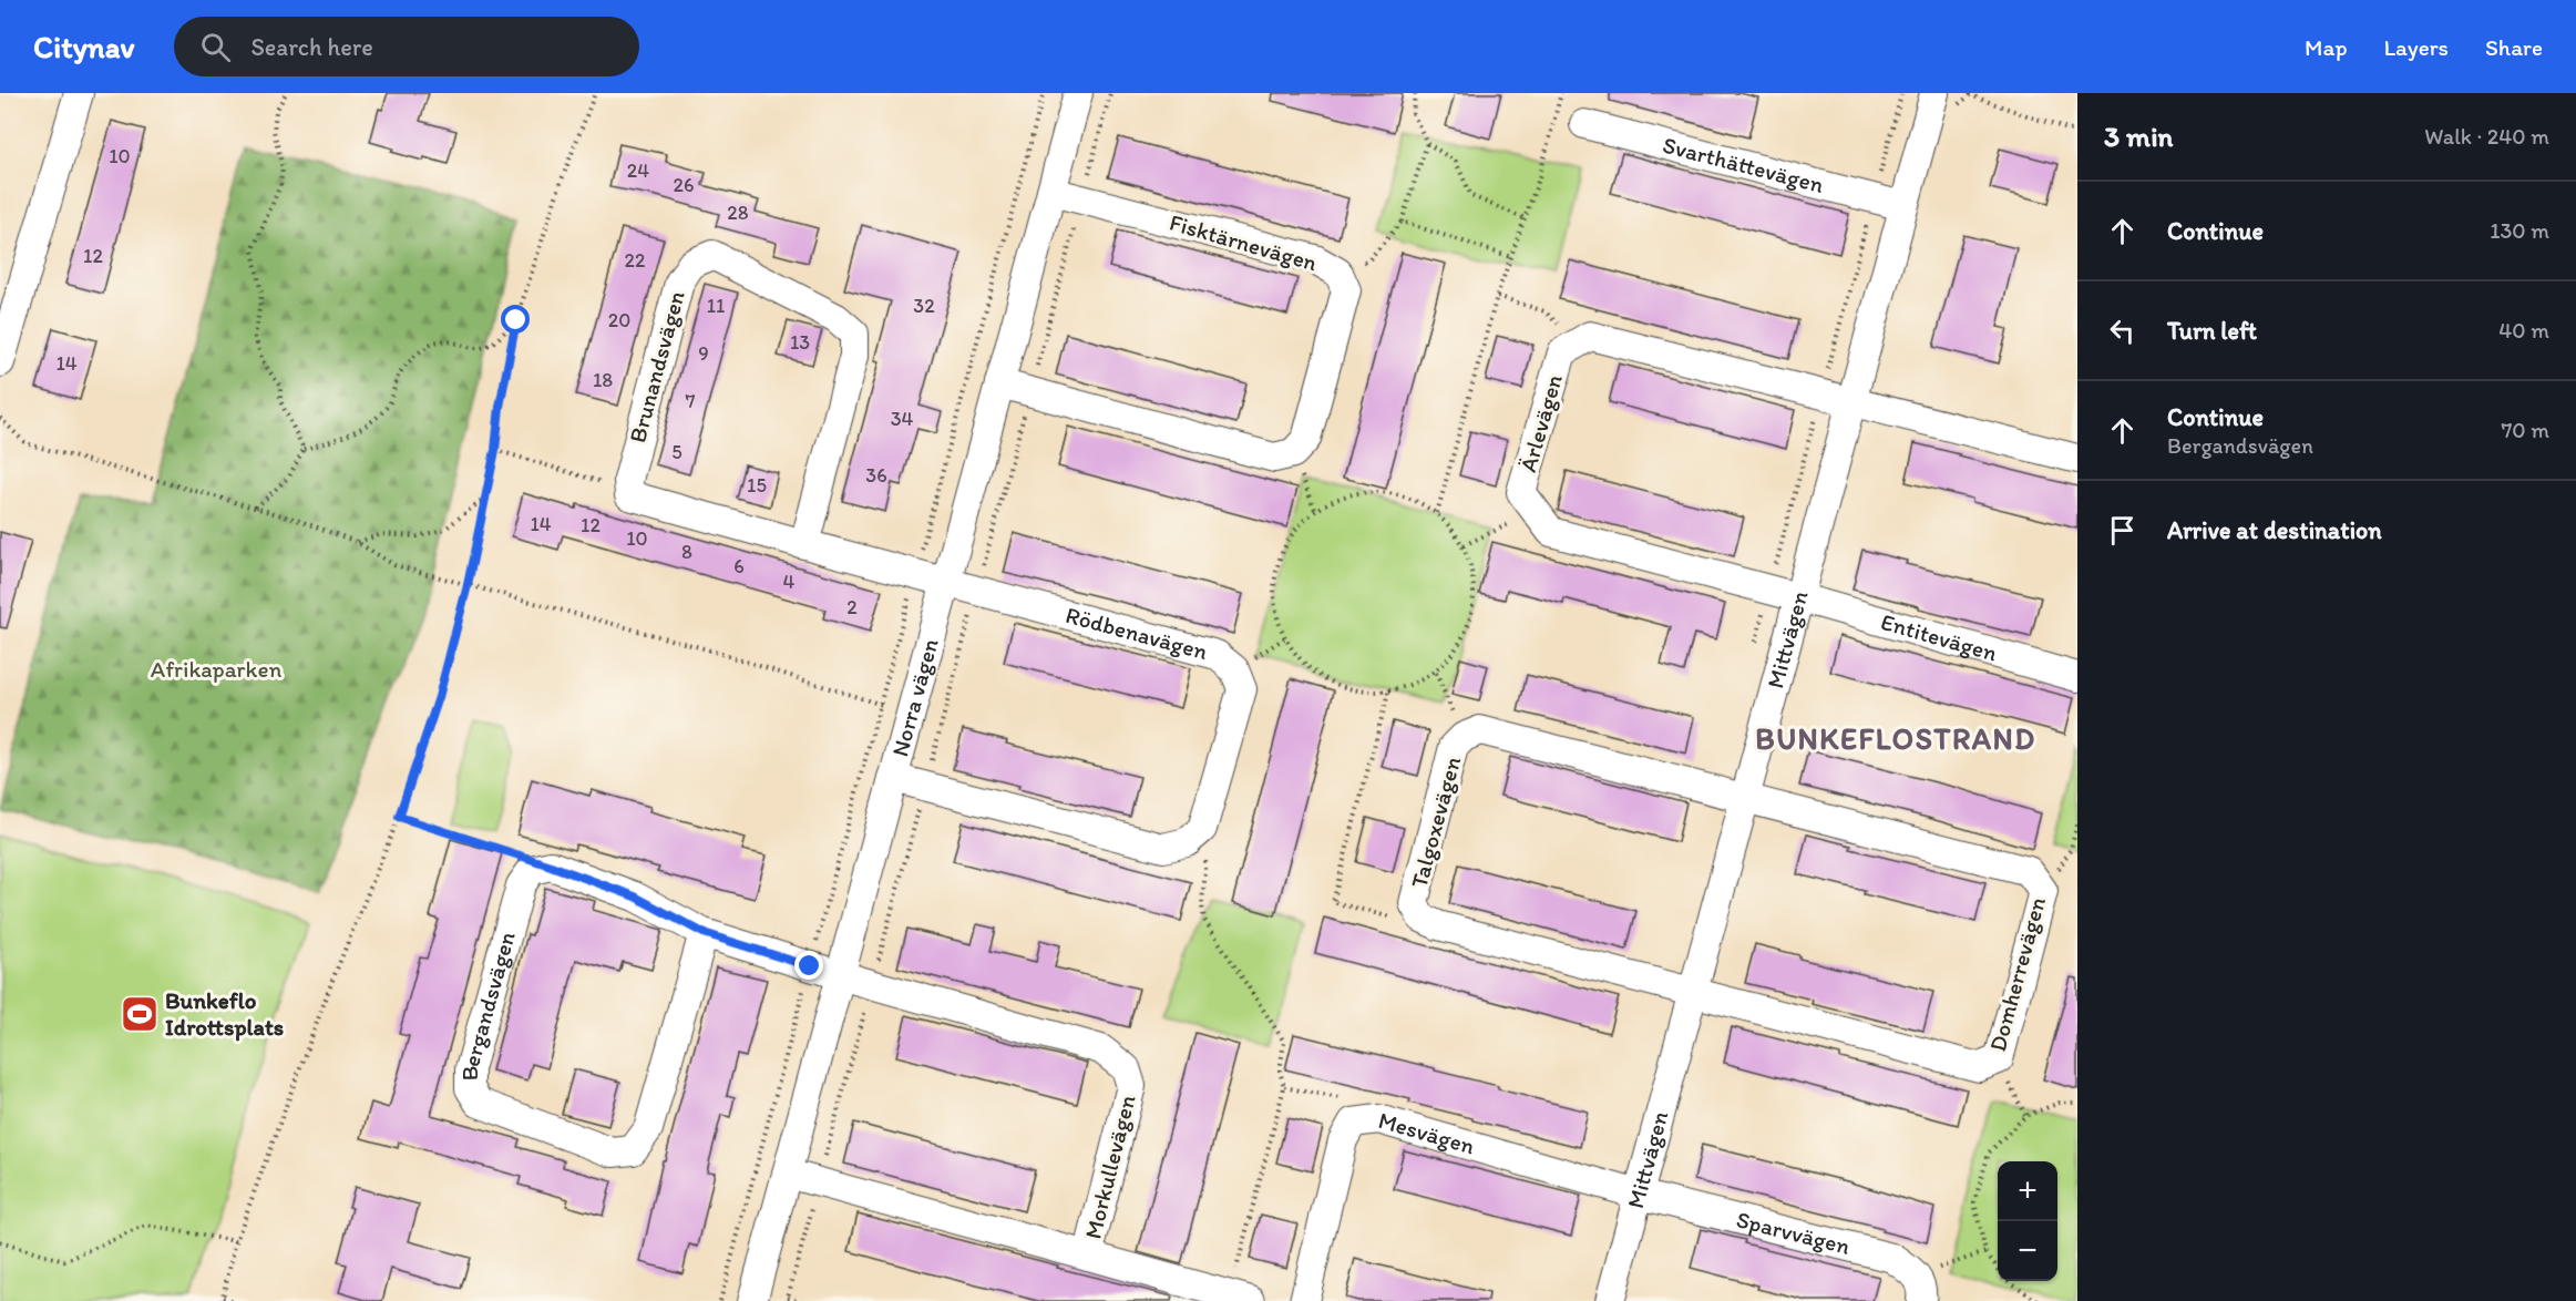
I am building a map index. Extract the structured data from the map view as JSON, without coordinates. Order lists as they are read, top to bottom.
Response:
{
  "streets": {
    "street": [
      "Svarthättevägen",
      "Fisktärnevägen",
      "Brunandsvägen",
      "Ärlevägen",
      "Rödbenavägen",
      "Entitevägen",
      "Mittvägen",
      "Norra vägen",
      "Talgoxevägen",
      "Domherrevägen",
      "Bergandsvägen",
      "Mesvägen",
      "Morkullevägen",
      "Sparvvägen"
    ]
  },
  "crossings": [
    ["Svarthättevägen", "Mittvägen"],
    ["Fisktärnevägen", "Norra vägen"],
    ["Ärlevägen", "Entitevägen"],
    ["Ärlevägen", "Mittvägen"],
    ["Rödbenavägen", "Norra vägen"],
    ["Entitevägen", "Mittvägen"],
    ["Mittvägen", "Talgoxevägen"],
    ["Mittvägen", "Domherrevägen"],
    ["Mittvägen", "Mesvägen"],
    ["Mittvägen", "Sparvvägen"],
    ["Norra vägen", "Morkullevägen"],
    ["Talgoxevägen", "Domherrevägen"],
    ["Mesvägen", "Sparvvägen"]
  ],
  "districts": ["BUNKEFLOSTRAND"],
  "parks": ["Afrikaparken"],
  "places": {
    "sports": ["Bunkeflo Idrottsplats"]
  },
  "house_numbers": [
    "10",
    "24",
    "26",
    "28",
    "12",
    "22",
    "11",
    "32",
    "20",
    "13",
    "9",
    "14",
    "18",
    "7",
    "34",
    "5",
    "36",
    "15",
    "14",
    "12",
    "10",
    "8",
    "6",
    "4",
    "2"
  ],
  "page": {
    "header": "Citynav",
    "search": "Search here",
    "nav": ["Map", "Layers", "Share"],
    "heading": ["3 min", "Walk · 240 m"],
    "list": [
      ["Continue", "130 m"],
      ["Turn left", "40 m"],
      ["Continue", "Bergandsvägen", "70 m"],
      "Arrive at destination"
    ],
    "map_buttons": ["+", "−"]
  }
}
